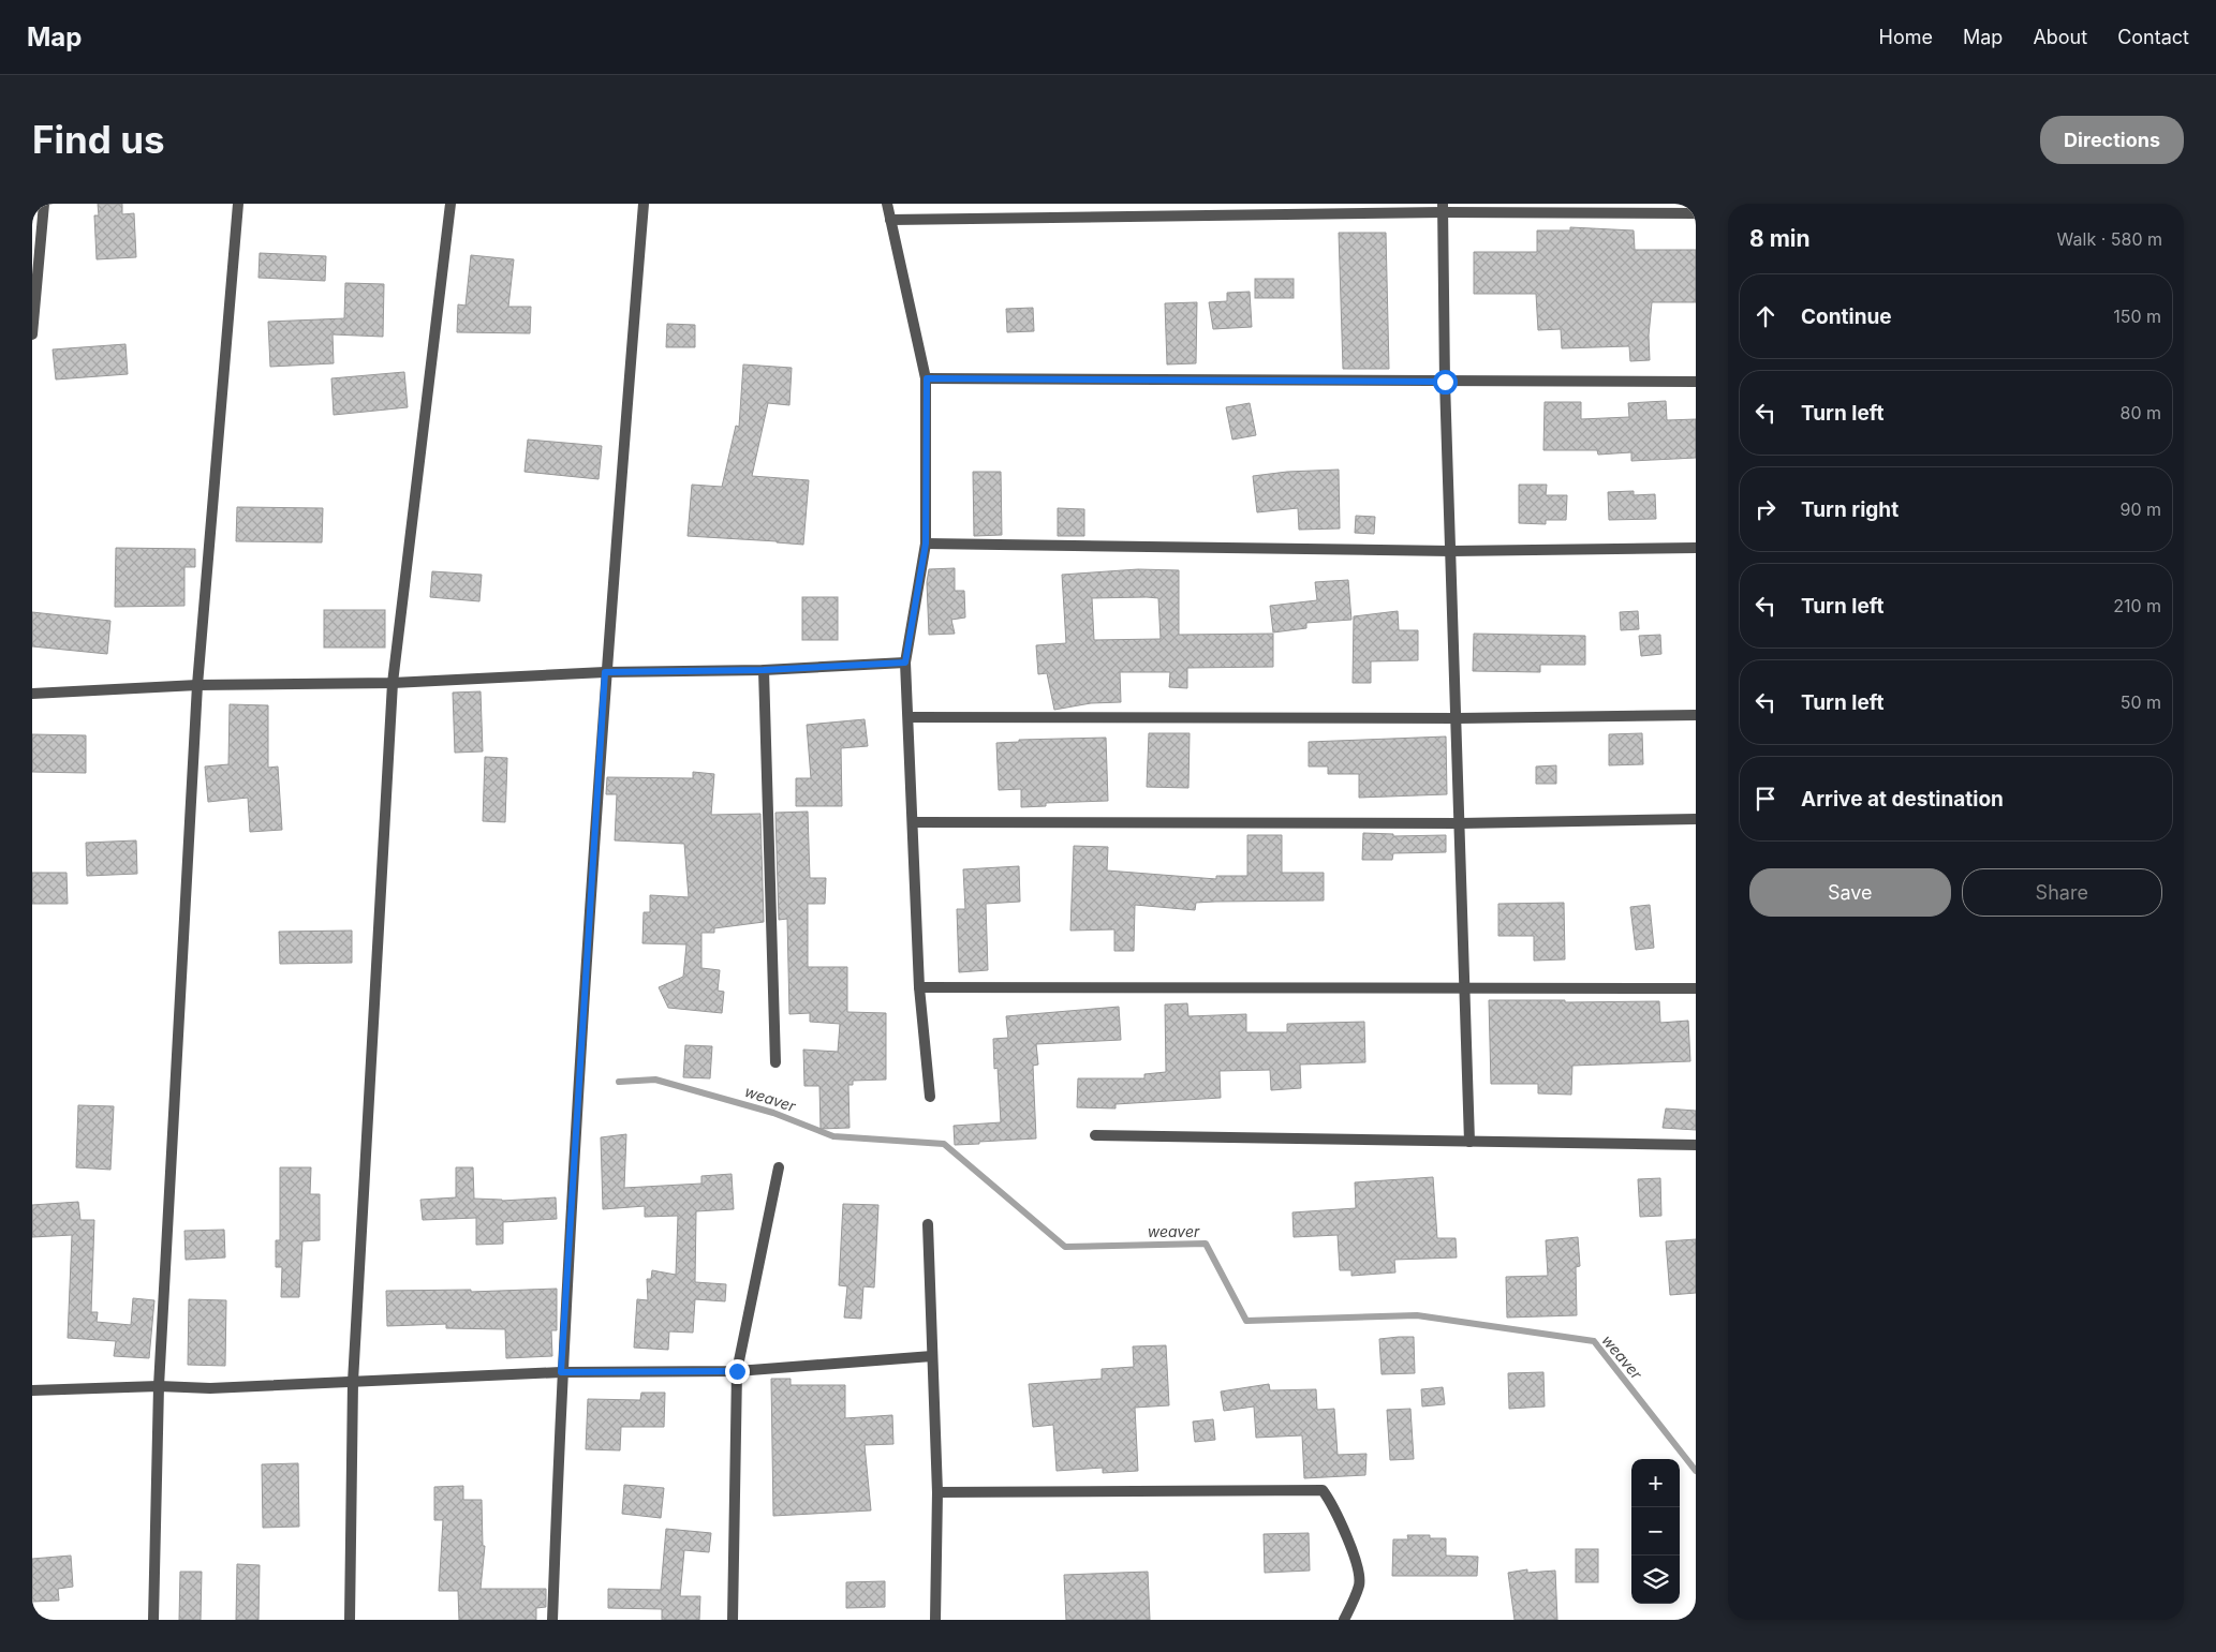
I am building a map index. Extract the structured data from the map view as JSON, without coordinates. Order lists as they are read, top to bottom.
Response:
{
  "water": ["weaver"],
  "page": {
    "header": "Map",
    "nav": [
      "Home",
      "Map",
      "About",
      "Contact"
    ],
    "buttons": [
      "Directions",
      ["Save", "Share"]
    ],
    "title": "Find us",
    "heading": ["8 min", "Walk · 580 m"],
    "list": [
      ["Continue", "150 m"],
      ["Turn left", "80 m"],
      ["Turn right", "90 m"],
      ["Turn left", "210 m"],
      ["Turn left", "50 m"],
      "Arrive at destination"
    ],
    "map_buttons": ["+", "−"]
  }
}
